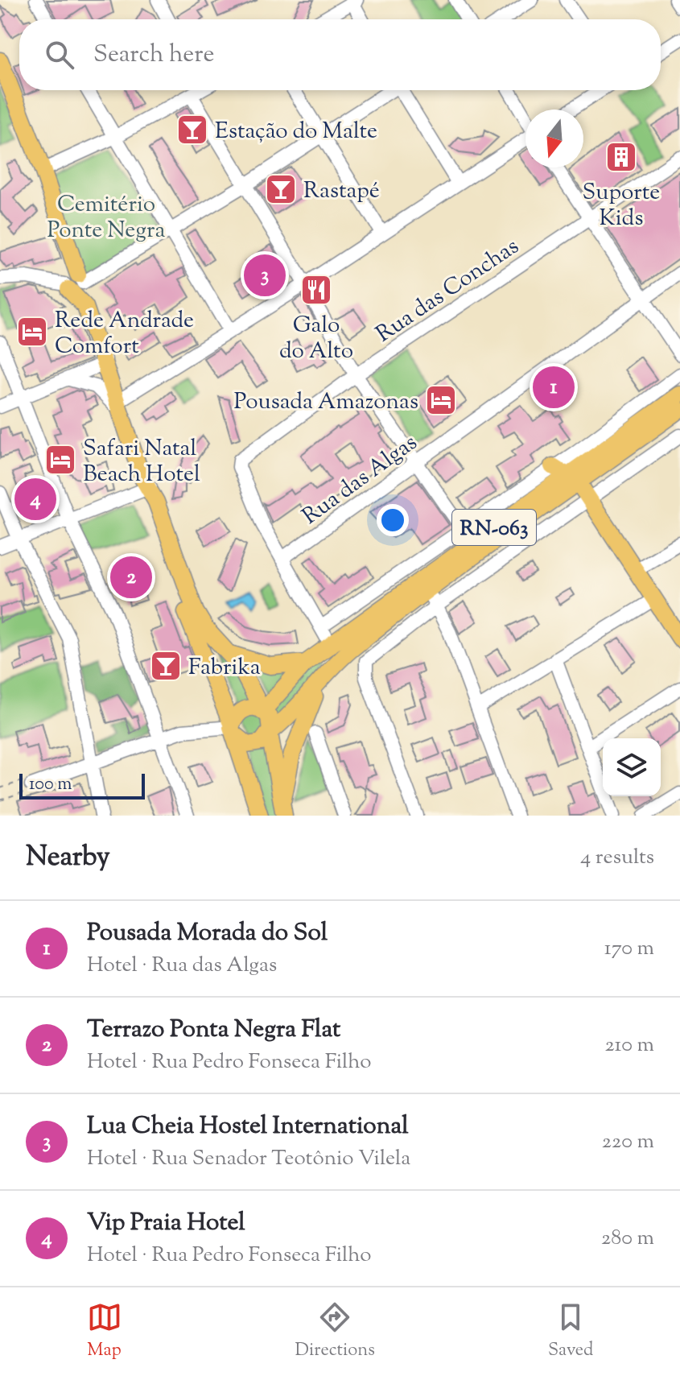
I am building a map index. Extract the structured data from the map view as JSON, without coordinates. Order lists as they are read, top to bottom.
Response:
{
  "streets": {
    "main road": ["RN-063"],
    "street": ["Rua das Conchas", "Rua das Algas"]
  },
  "crossings": [
    ["Rua das Conchas", "Rua das Algas"]
  ],
  "parks": ["Cemitério Ponte Negra"],
  "places": {
    "bar": ["Estação do Malte", "Rastapé", "Fabrika"],
    "building": ["Suporte Kids"],
    "restaurant": ["Galo do Alto"],
    "hotel": ["Rede Andrade Comfort", "Pousada Amazonas", "Safari Natal Beach Hotel"]
  },
  "scale_bar": "100 m",
  "north": "bottom",
  "page": {
    "search": "Search here",
    "pins": [
      "3",
      "1",
      "4",
      "2"
    ],
    "scale": "100 m",
    "heading": ["Nearby", "4 results"],
    "list": [
      {
        "mark": "1",
        "name": "Pousada Morada do Sol",
        "note": "Hotel · Rua das Algas",
        "value": "170 m"
      },
      {
        "mark": "2",
        "name": "Terrazo Ponta Negra Flat",
        "note": "Hotel · Rua Pedro Fonseca Filho",
        "value": "210 m"
      },
      {
        "mark": "3",
        "name": "Lua Cheia Hostel International",
        "note": "Hotel · Rua Senador Teotônio Vilela",
        "value": "220 m"
      },
      {
        "mark": "4",
        "name": "Vip Praia Hotel",
        "note": "Hotel · Rua Pedro Fonseca Filho",
        "value": "280 m"
      }
    ],
    "nav": ["Map", "Directions", "Saved"]
  }
}
